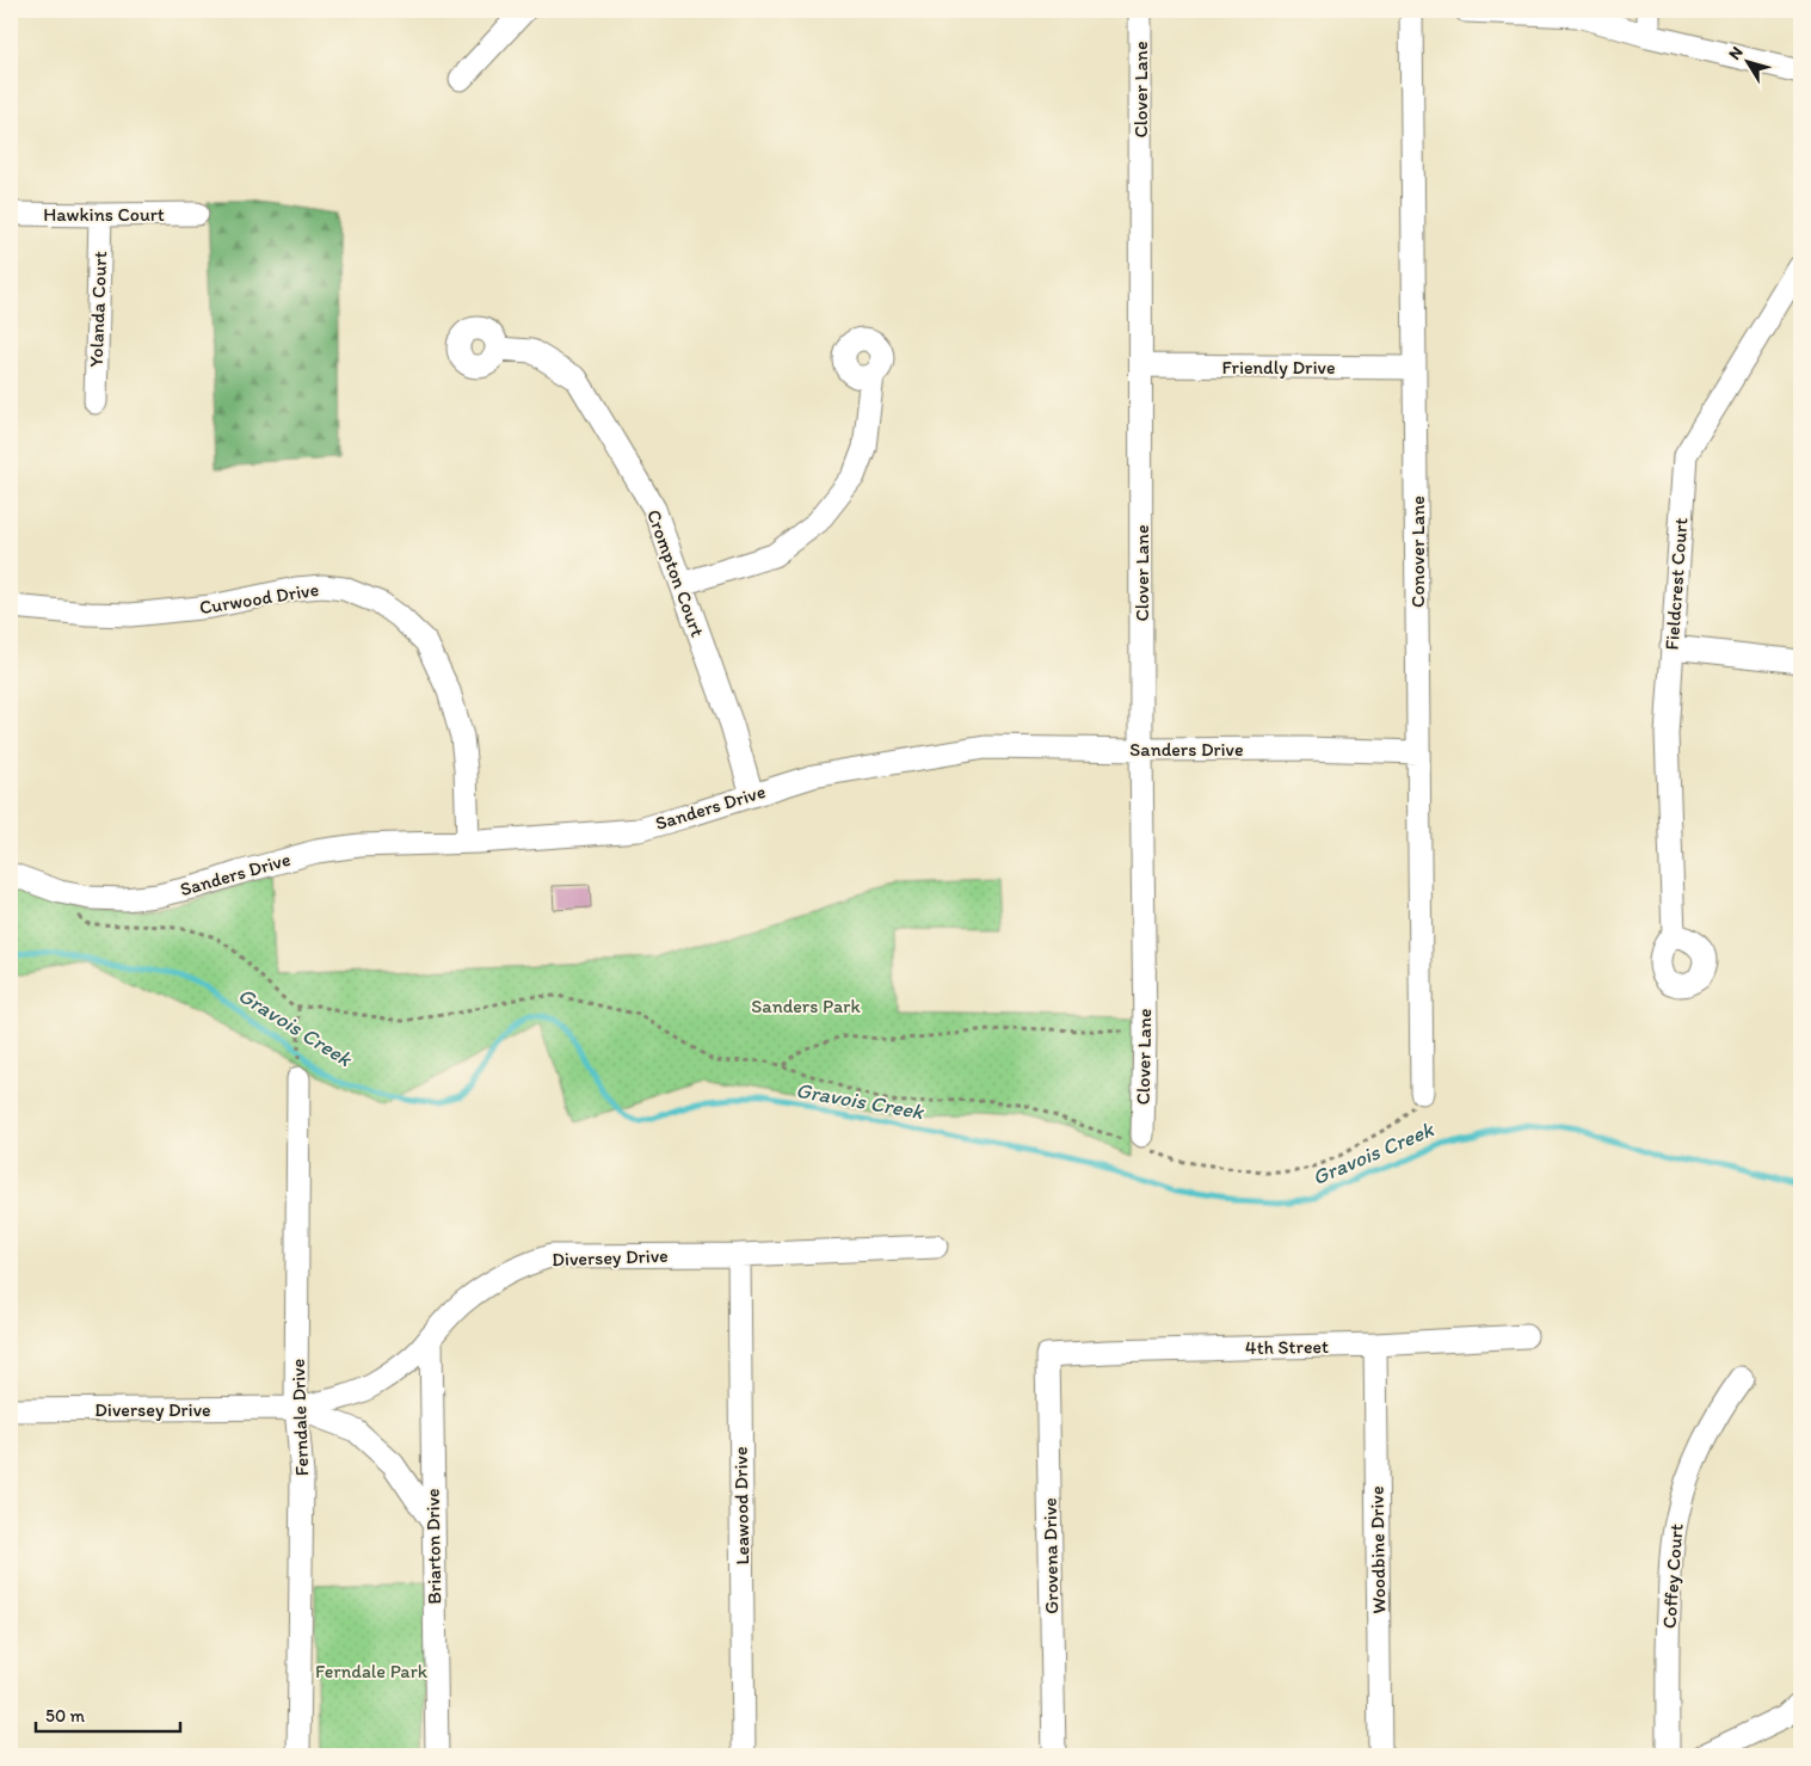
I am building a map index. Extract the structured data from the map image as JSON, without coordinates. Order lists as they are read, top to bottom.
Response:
{
  "streets": {
    "street": [
      "Clover Lane",
      "Hawkins Court",
      "Yolanda Court",
      "Friendly Drive",
      "Conover Lane",
      "Crompton Court",
      "Fieldcrest Court",
      "Curwood Drive",
      "Sanders Drive",
      "Diversey Drive",
      "4th Street",
      "Ferndale Drive",
      "Leawood Drive",
      "Briarton Drive",
      "Woodbine Drive",
      "Grovena Drive",
      "Coffey Court"
    ]
  },
  "crossings": [
    ["Clover Lane", "Friendly Drive"],
    ["Clover Lane", "Sanders Drive"],
    ["Hawkins Court", "Yolanda Court"],
    ["Friendly Drive", "Conover Lane"],
    ["Conover Lane", "Sanders Drive"],
    ["Crompton Court", "Sanders Drive"],
    ["Curwood Drive", "Sanders Drive"],
    ["Diversey Drive", "Ferndale Drive"],
    ["Diversey Drive", "Leawood Drive"],
    ["Diversey Drive", "Briarton Drive"],
    ["4th Street", "Woodbine Drive"],
    ["4th Street", "Grovena Drive"]
  ],
  "water": ["Gravois Creek"],
  "parks": ["Sanders Park", "Ferndale Park"],
  "scale_bar": "50 m",
  "north": "top left"
}
